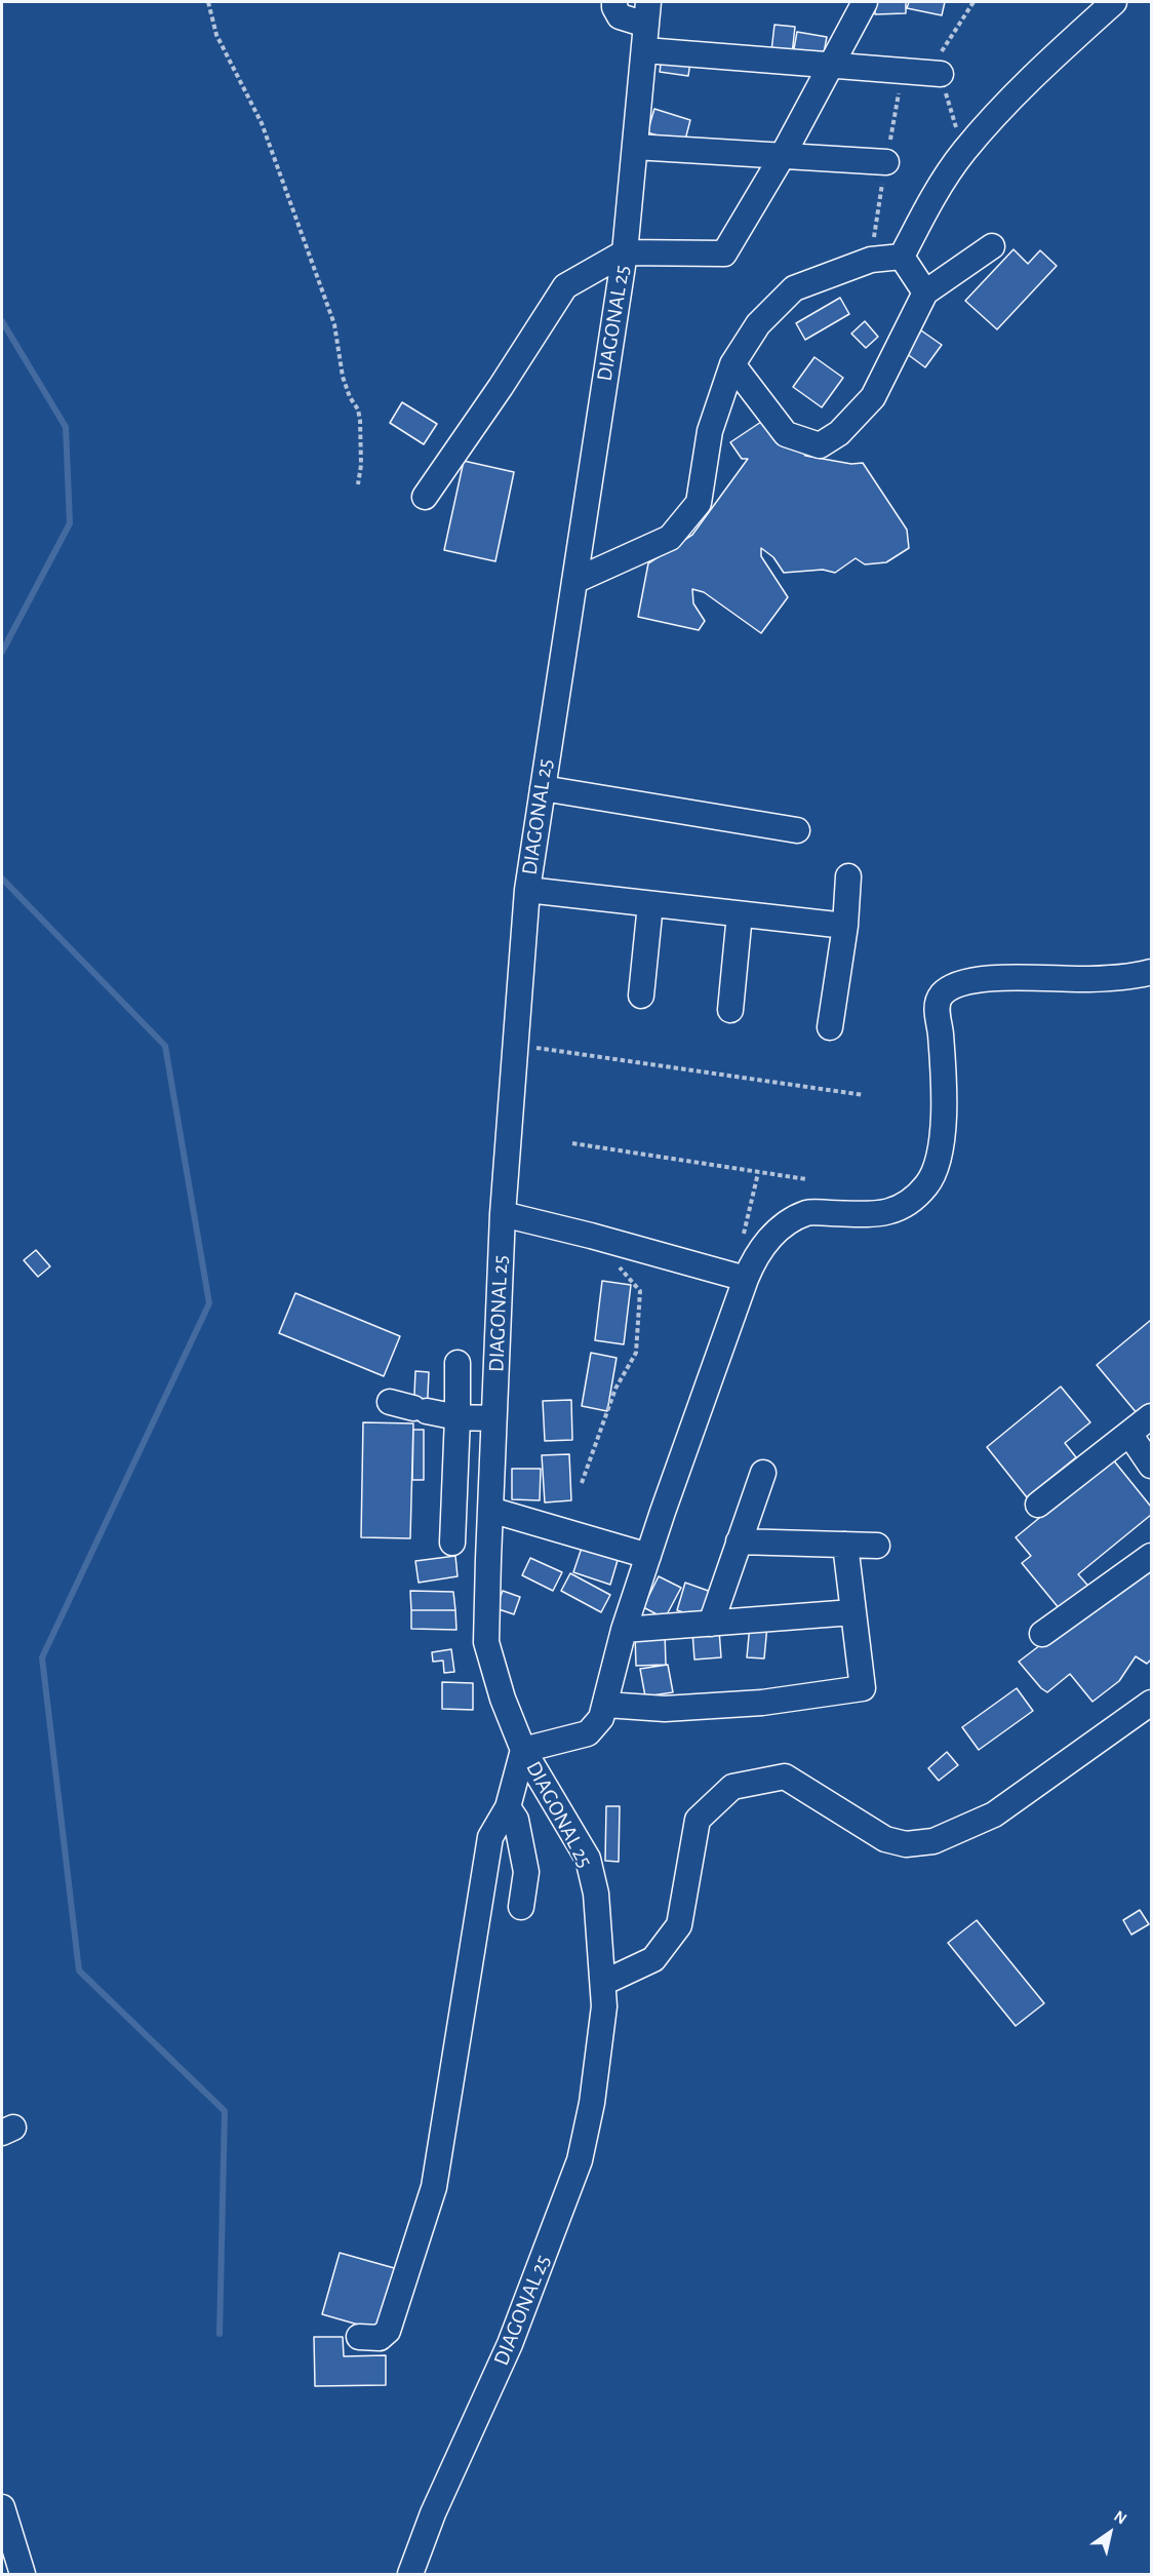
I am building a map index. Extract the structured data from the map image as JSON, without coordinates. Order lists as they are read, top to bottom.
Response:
{
  "streets": {
    "street": ["DIAGONAL 25"]
  },
  "north": "top right"
}
